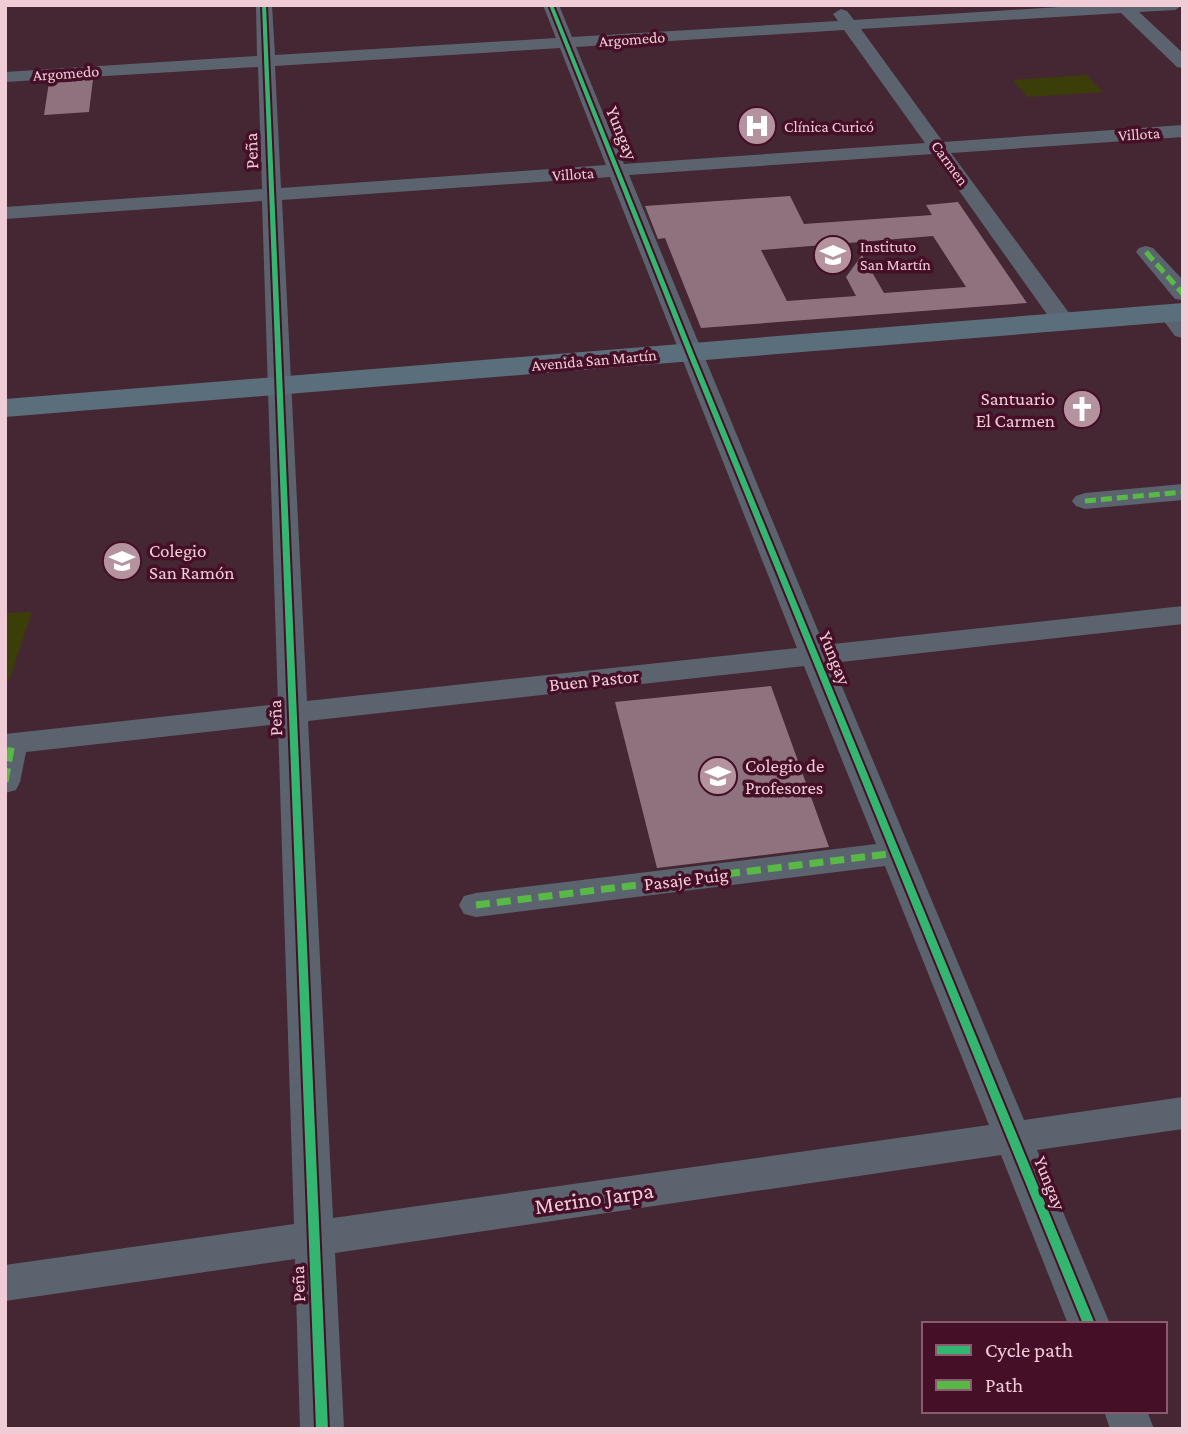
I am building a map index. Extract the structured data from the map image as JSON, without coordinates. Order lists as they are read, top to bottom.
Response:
{
  "streets": {
    "main road": ["Avenida San Martín"],
    "street": [
      "Argomedo",
      "Yungay",
      "Villota",
      "Peña",
      "Carmen",
      "Buen Pastor",
      "Pasaje Puig",
      "Merino Jarpa"
    ]
  },
  "crossings": [
    ["Argomedo", "Yungay"],
    ["Argomedo", "Peña"],
    ["Argomedo", "Carmen"],
    ["Yungay", "Villota"],
    ["Yungay", "Avenida San Martín"],
    ["Yungay", "Buen Pastor"],
    ["Yungay", "Pasaje Puig"],
    ["Yungay", "Merino Jarpa"],
    ["Villota", "Peña"],
    ["Villota", "Carmen"],
    ["Peña", "Avenida San Martín"],
    ["Peña", "Buen Pastor"],
    ["Peña", "Merino Jarpa"],
    ["Carmen", "Avenida San Martín"]
  ],
  "places": {
    "hospital": ["Clínica Curicó"],
    "school or university": ["Instituto San Martín", "Colegio San Ramón", "Colegio de Profesores"],
    "church": ["Santuario El Carmen"]
  },
  "legend": ["Cycle path", "Path"]
}
